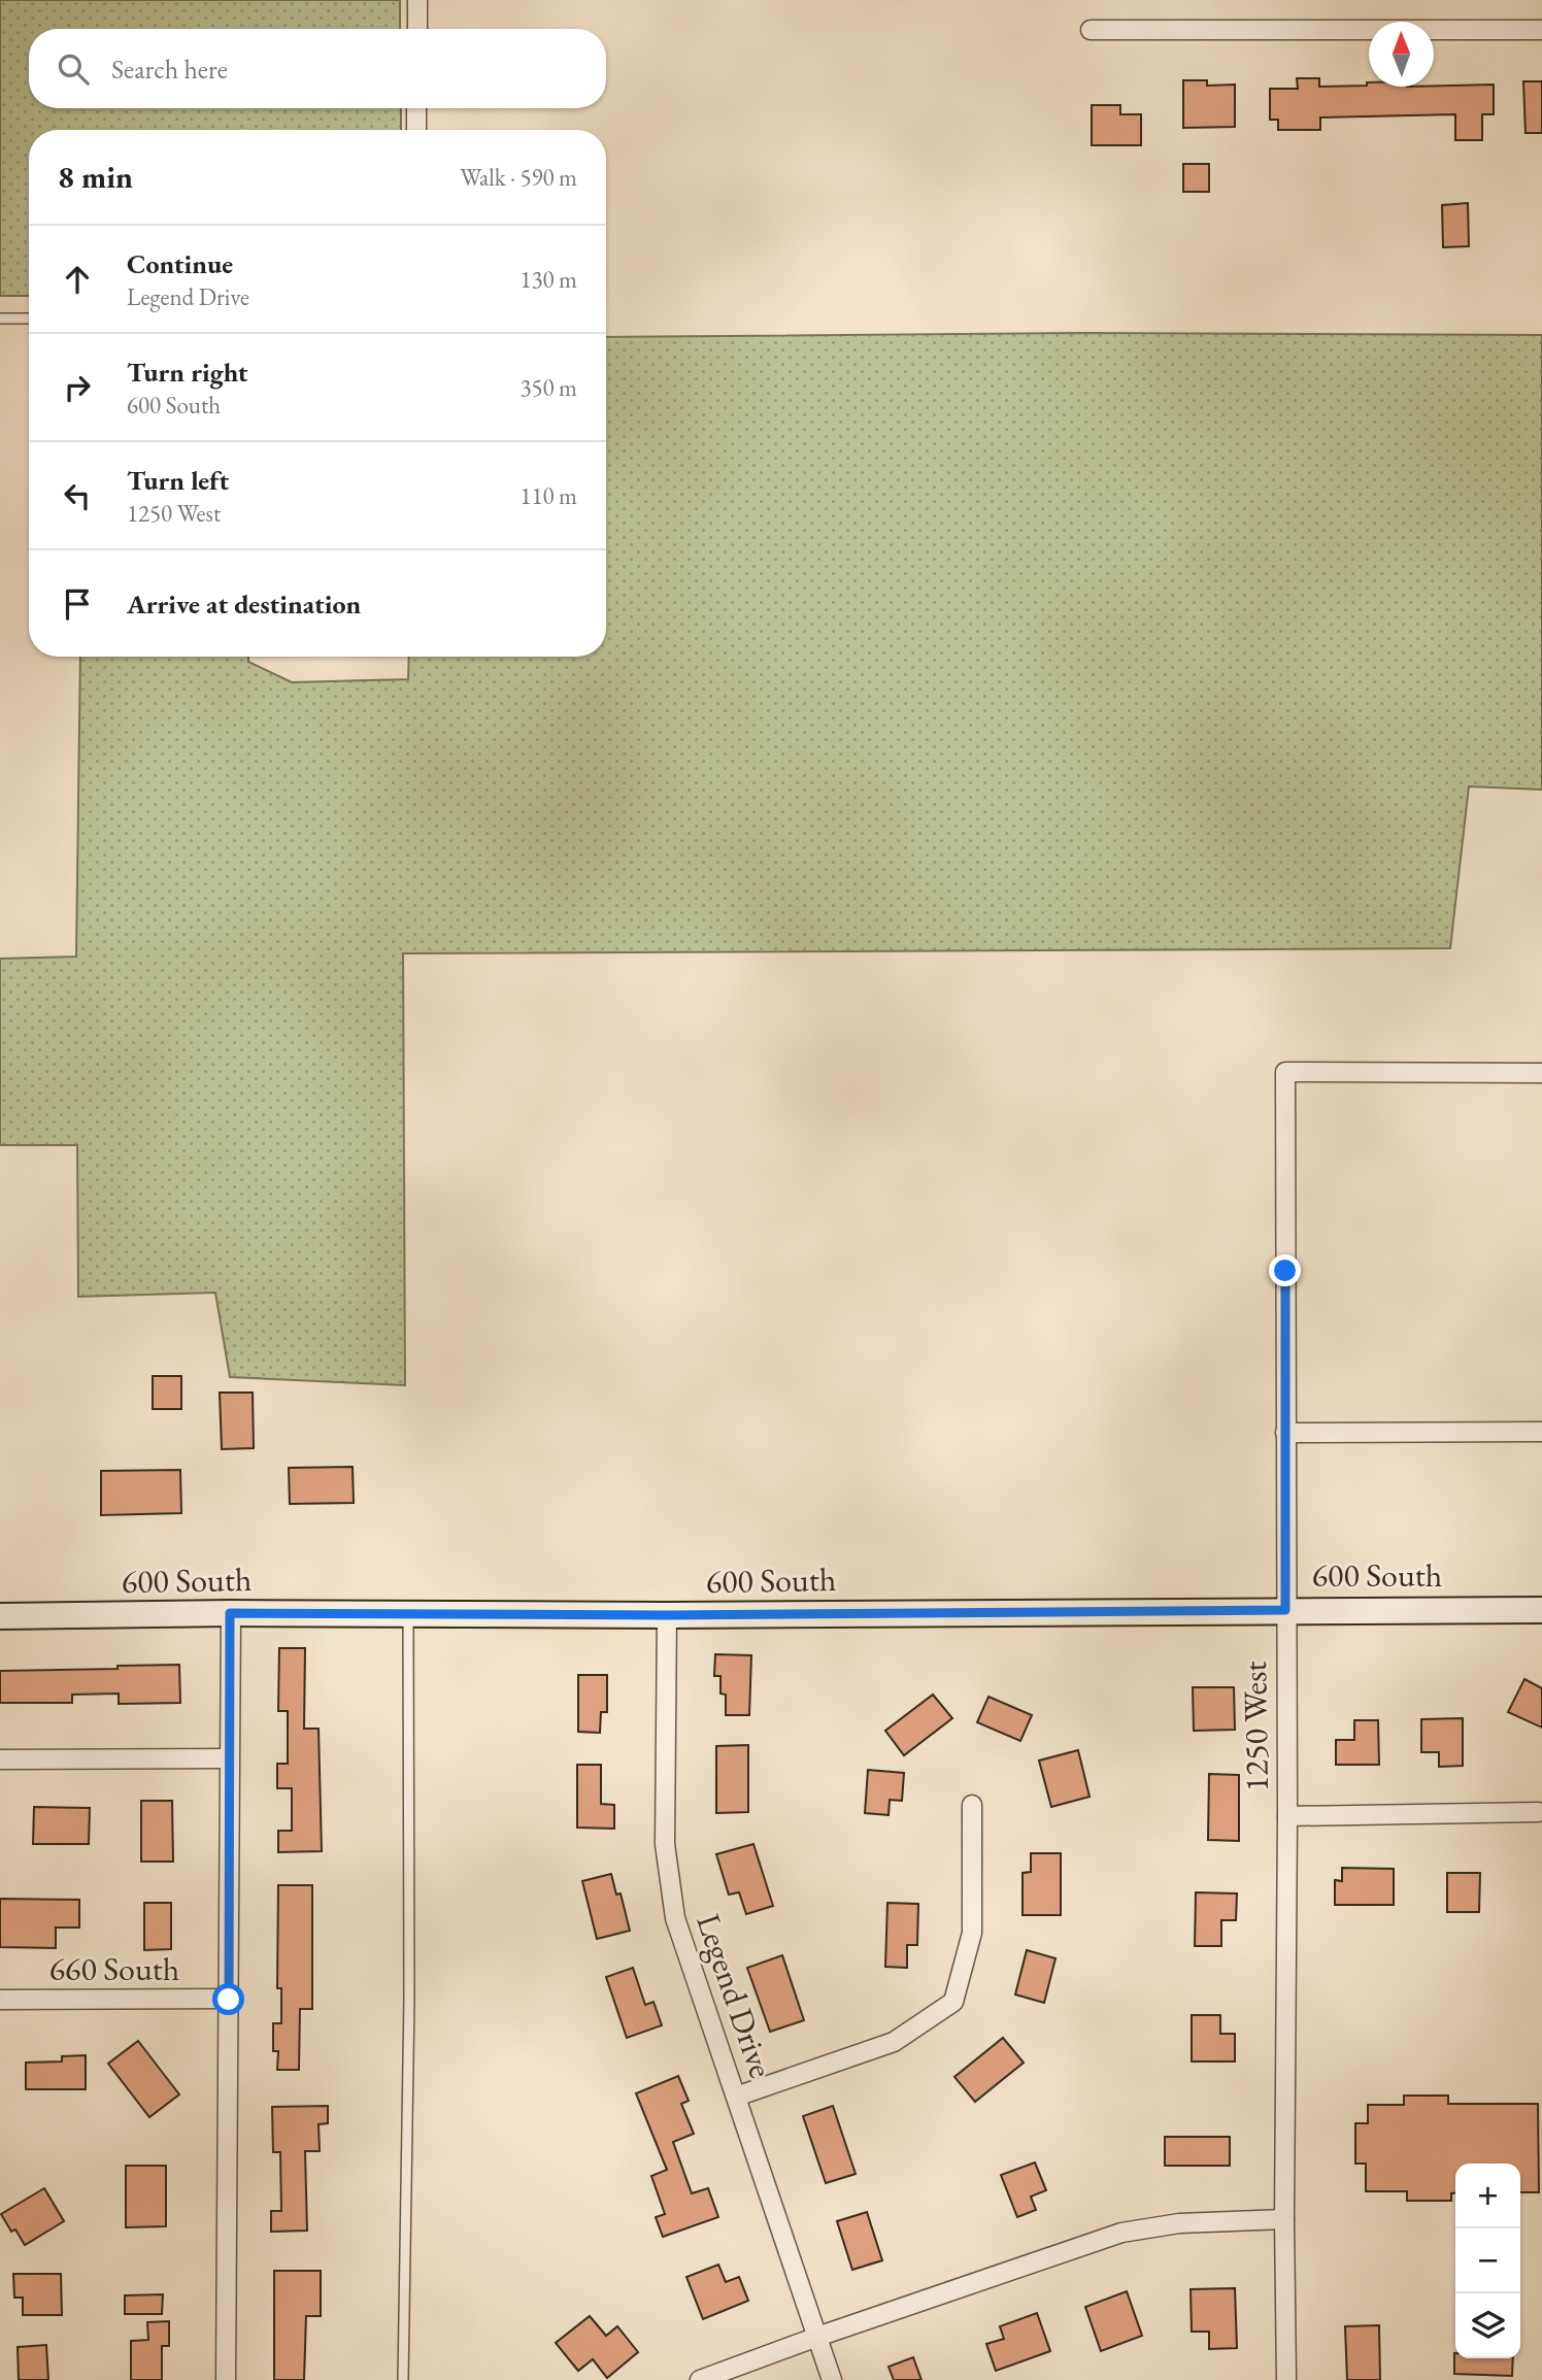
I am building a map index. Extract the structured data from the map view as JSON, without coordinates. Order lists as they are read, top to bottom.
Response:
{
  "streets": {
    "main road": ["600 South"],
    "street": ["1250 West", "660 South", "Legend Drive"]
  },
  "crossings": [
    ["600 South", "1250 West"],
    ["600 South", "Legend Drive"]
  ],
  "north": "top",
  "page": {
    "search": "Search here",
    "heading": ["8 min", "Walk · 590 m"],
    "list": [
      ["Continue", "Legend Drive", "130 m"],
      ["Turn right", "600 South", "350 m"],
      ["Turn left", "1250 West", "110 m"],
      "Arrive at destination"
    ],
    "map_buttons": ["+", "−"]
  }
}
